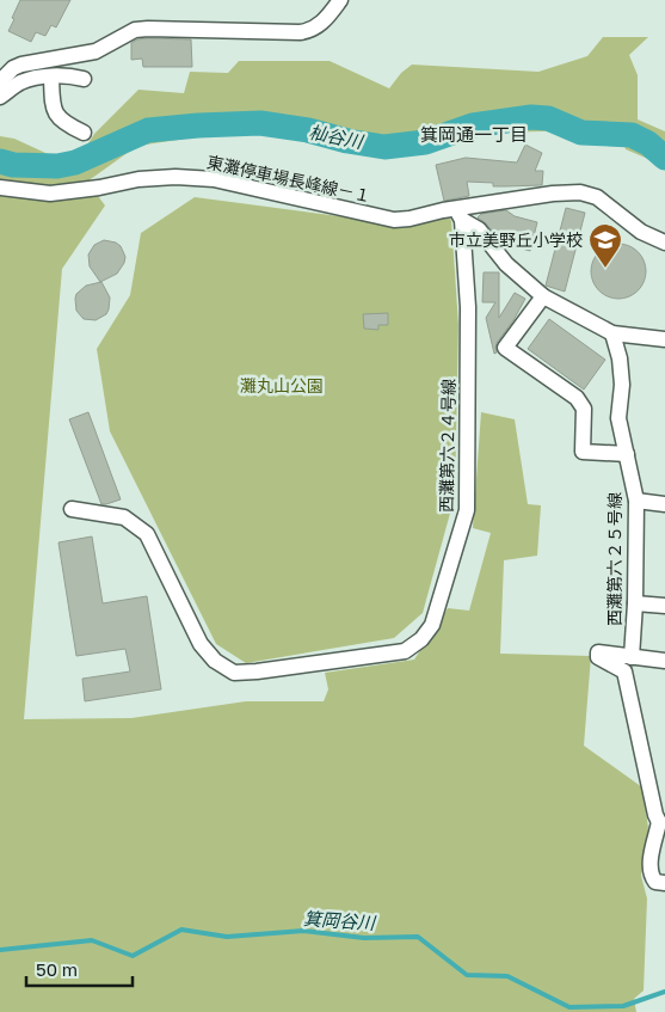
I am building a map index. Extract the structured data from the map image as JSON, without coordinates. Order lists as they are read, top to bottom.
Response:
{
  "streets": {
    "street": ["東灘停車場長峰線－１", "西灘第六２４号線", "西灘第六２５号線"]
  },
  "crossings": [
    ["東灘停車場長峰線－１", "西灘第六２４号線"]
  ],
  "districts": ["箕岡通一丁目"],
  "water": ["杣谷川", "箕岡谷川"],
  "parks": ["灘丸山公園"],
  "places": {
    "school or university": ["市立美野丘小学校"]
  },
  "scale_bar": "50 m"
}
